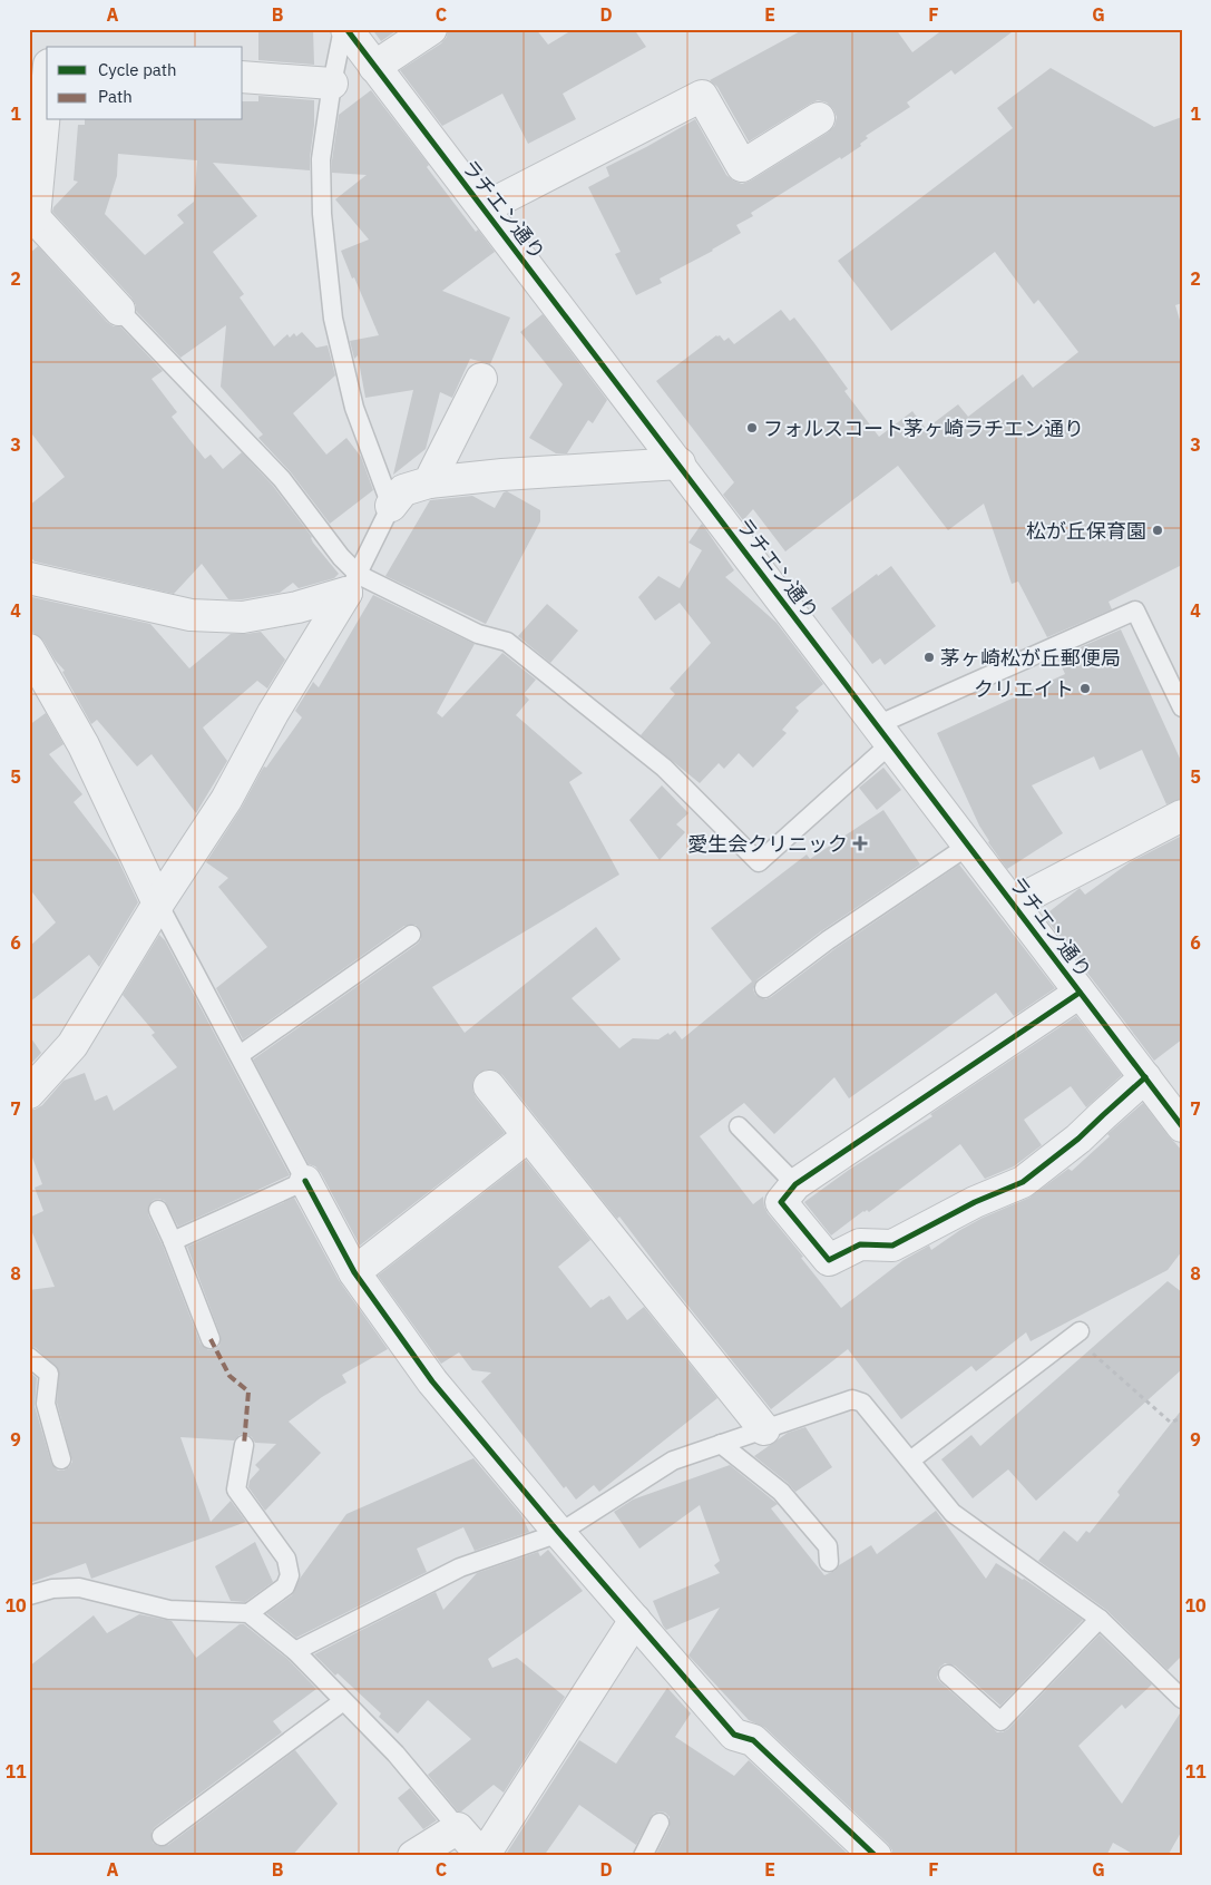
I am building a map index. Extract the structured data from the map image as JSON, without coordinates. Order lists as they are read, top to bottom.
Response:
{
  "streets": {
    "street": ["ラチエン通り"]
  },
  "places": {
    "other": [
      "フォルスコート茅ヶ崎ラチエン通り",
      "松が丘保育園",
      "茅ヶ崎松が丘郵便局",
      "クリエイト"
    ],
    "health": ["愛生会クリニック"]
  },
  "legend": ["Cycle path", "Path"],
  "grid": {
    "columns": [
      "A",
      "B",
      "C",
      "D",
      "E",
      "F",
      "G"
    ],
    "rows": [
      "1",
      "2",
      "3",
      "4",
      "5",
      "6",
      "7",
      "8",
      "9",
      "10",
      "11"
    ]
  }
}
